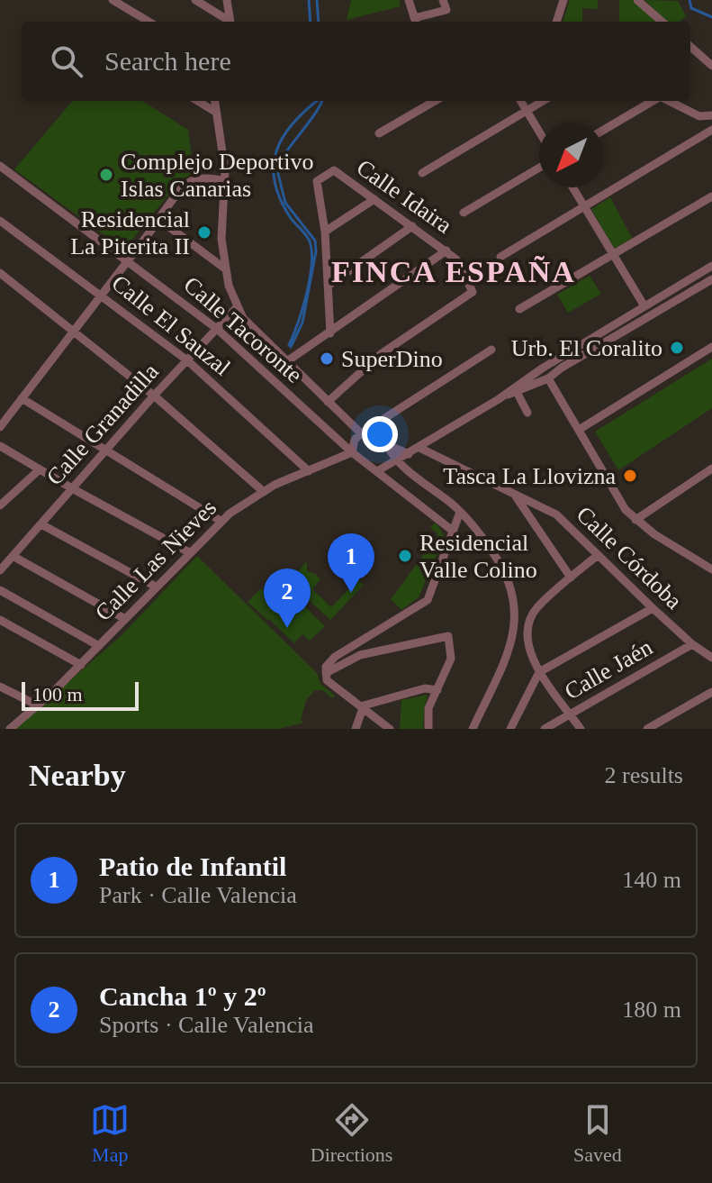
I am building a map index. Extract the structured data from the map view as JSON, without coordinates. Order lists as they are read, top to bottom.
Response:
{
  "streets": {
    "street": [
      "Calle Idaira",
      "Calle El Sauzal",
      "Calle Tacoronte",
      "Calle Granadilla",
      "Calle Córdoba",
      "Calle Las Nieves",
      "Calle Jaén"
    ]
  },
  "crossings": [
    ["Calle El Sauzal", "Calle Granadilla"],
    ["Calle El Sauzal", "Calle Las Nieves"],
    ["Calle Tacoronte", "Calle Granadilla"],
    ["Calle Tacoronte", "Calle Las Nieves"],
    ["Calle Córdoba", "Calle Jaén"]
  ],
  "districts": ["FINCA ESPAÑA"],
  "places": [
    "Complejo Deportivo Islas Canarias",
    "Residencial La Piterita II",
    "Urb. El Coralito",
    "SuperDino",
    "Tasca La Llovizna",
    "Residencial Valle Colino"
  ],
  "scale_bar": "100 m",
  "north": "bottom left",
  "page": {
    "search": "Search here",
    "pins": ["1", "2"],
    "scale": "100 m",
    "heading": ["Nearby", "2 results"],
    "list": [
      {
        "mark": "1",
        "name": "Patio de Infantil",
        "note": "Park · Calle Valencia",
        "value": "140 m"
      },
      {
        "mark": "2",
        "name": "Cancha 1º y 2º",
        "note": "Sports · Calle Valencia",
        "value": "180 m"
      }
    ],
    "nav": ["Map", "Directions", "Saved"]
  }
}
